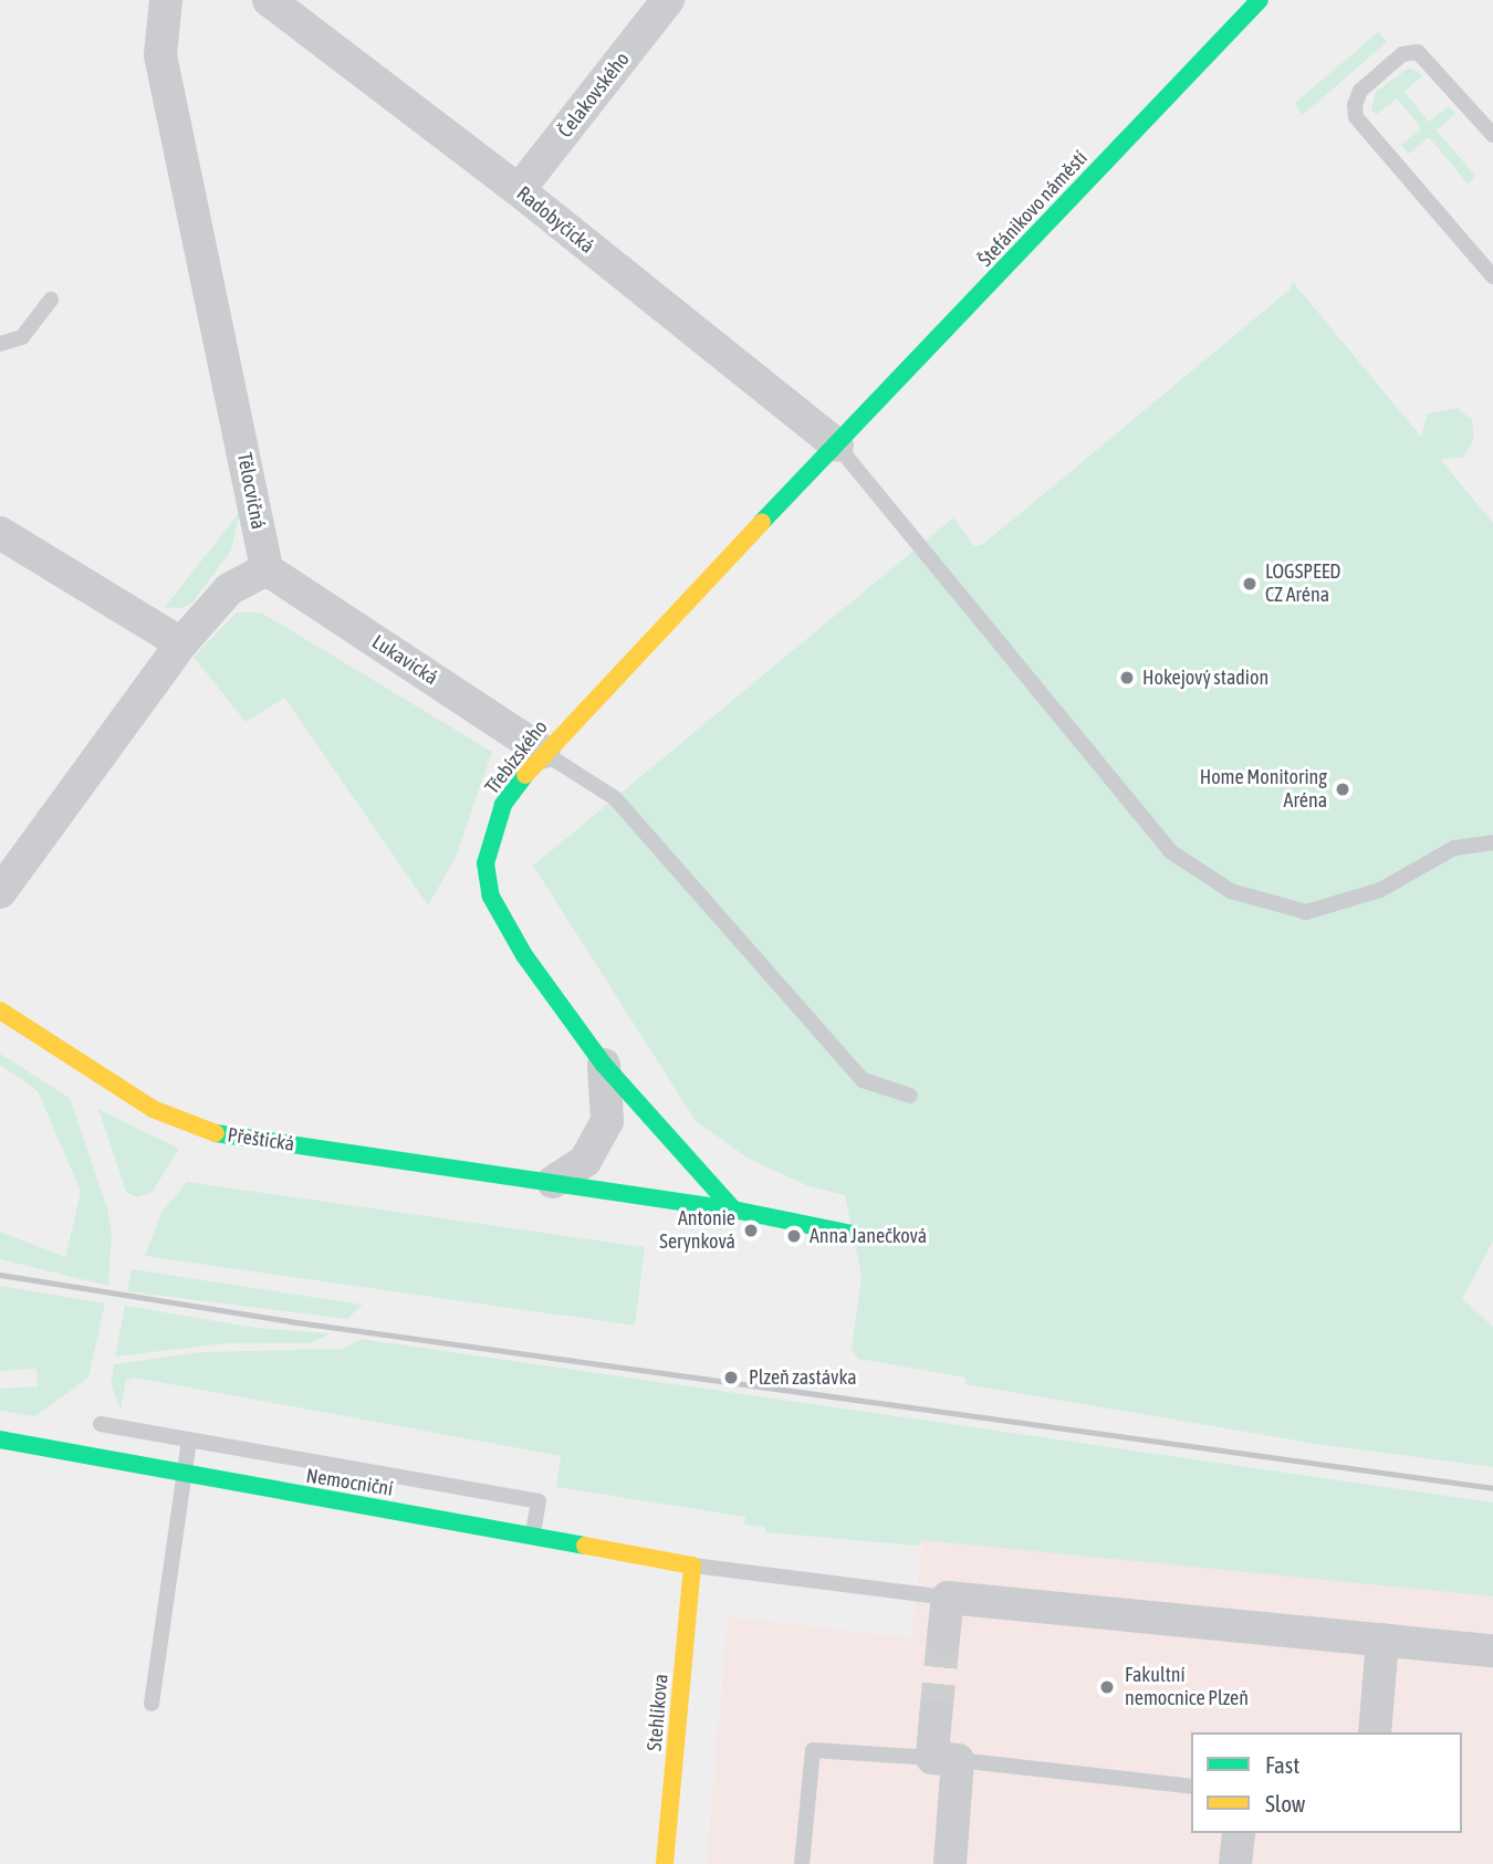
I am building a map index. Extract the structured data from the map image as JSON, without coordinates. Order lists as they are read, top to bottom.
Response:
{
  "streets": {
    "street": [
      "Čelakovského",
      "Štefánikovo náměstí",
      "Radobyčická",
      "Tělocvičná",
      "Lukavická",
      "Třebízského",
      "Přeštická",
      "Nemocniční",
      "Stehlíkova"
    ]
  },
  "crossings": [
    ["Čelakovského", "Radobyčická"],
    ["Štefánikovo náměstí", "Radobyčická"],
    ["Štefánikovo náměstí", "Třebízského"],
    ["Radobyčická", "Třebízského"],
    ["Tělocvičná", "Lukavická"],
    ["Lukavická", "Třebízského"],
    ["Třebízského", "Přeštická"],
    ["Nemocniční", "Stehlíkova"]
  ],
  "places": [
    "LOGSPEED CZ Aréna",
    "Hokejový stadion",
    "Home Monitoring Aréna",
    "Antonie Serynková",
    "Anna Janečková",
    "Plzeň zastávka",
    "Fakultní nemocnice Plzeň"
  ],
  "legend": ["Fast", "Slow"]
}
